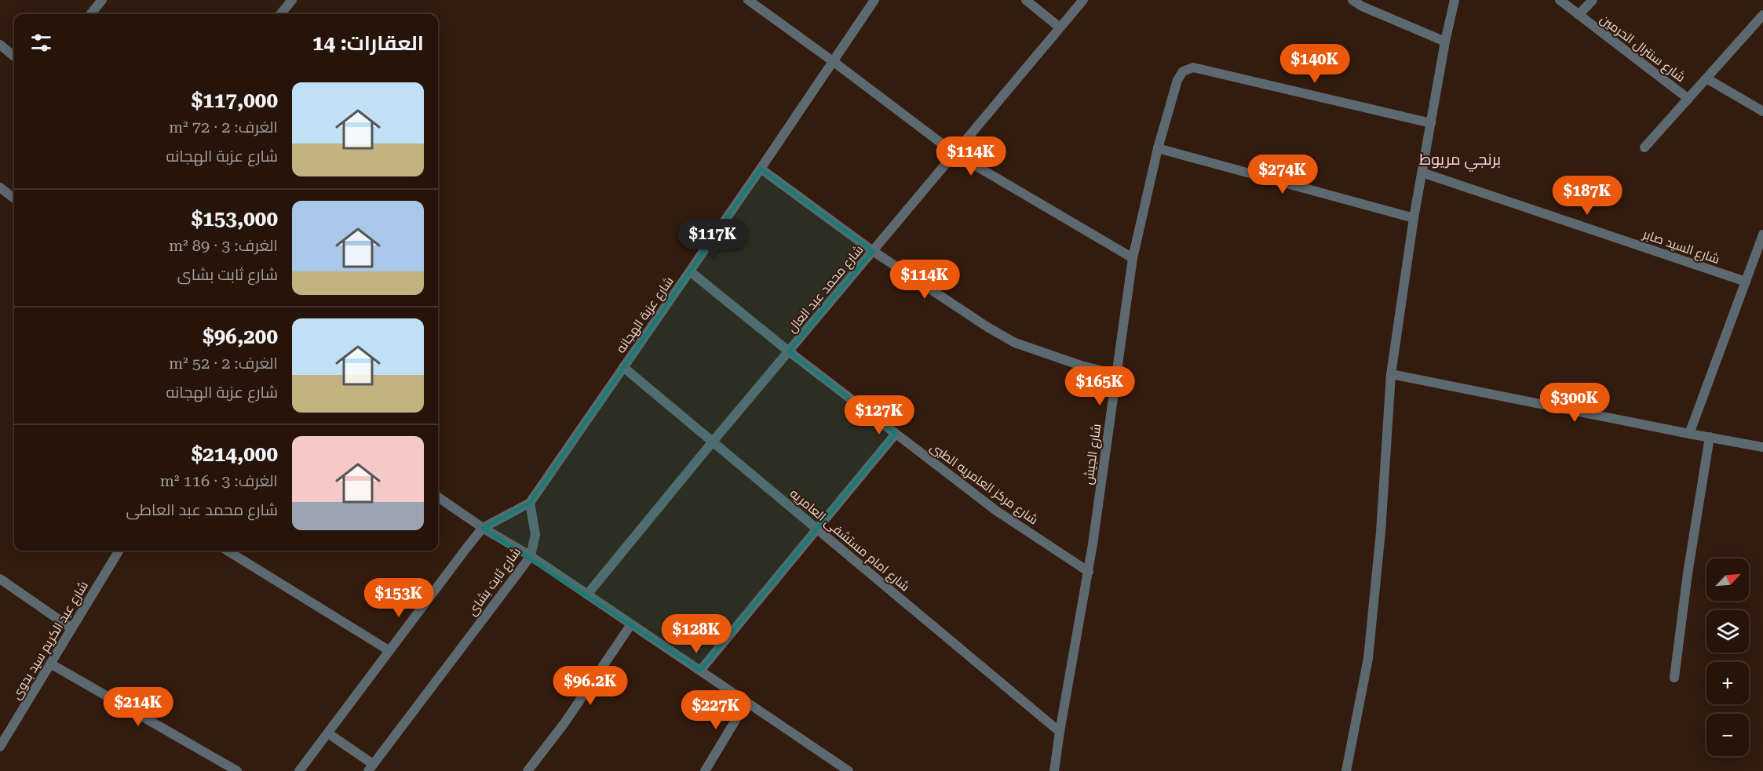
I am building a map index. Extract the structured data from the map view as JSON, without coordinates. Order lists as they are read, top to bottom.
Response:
{
  "streets": {
    "street": [
      "شارع سنترال الحرمين",
      "شارع السيد صابر",
      "شارع محمد عبد العال",
      "شارع عزبة الهجانه",
      "شارع الجيش",
      "شارع مركز العامريه الطبى",
      "شارع امام مستشفى العامريه",
      "شارع ثابت بشاى",
      "شارع عبد الكريم سيد بدوى"
    ]
  },
  "crossings": [
    ["شارع محمد عبد العال", "شارع مركز العامريه الطبى"],
    ["شارع محمد عبد العال", "شارع امام مستشفى العامريه"],
    ["شارع عزبة الهجانه", "شارع مركز العامريه الطبى"],
    ["شارع عزبة الهجانه", "شارع امام مستشفى العامريه"],
    ["شارع عزبة الهجانه", "شارع ثابت بشاى"],
    ["شارع الجيش", "شارع مركز العامريه الطبى"],
    ["شارع الجيش", "شارع امام مستشفى العامريه"]
  ],
  "districts": ["برنجي مريوط"],
  "north": "top right",
  "page": {
    "heading": "العقارات: 14",
    "price": [
      "$140K",
      "$114K",
      "$274K",
      "$187K",
      "$117K",
      "$114K",
      "$165K",
      "$300K",
      "$127K",
      "$153K",
      "$128K",
      "$96.2K",
      "$214K",
      "$227K"
    ],
    "list": [
      {
        "name": "$117,000",
        "note": "الغرف: 2 · 72 m² · شارع عزبة الهجانه"
      },
      {
        "name": "$153,000",
        "note": "الغرف: 3 · 89 m² · شارع ثابت بشاى"
      },
      {
        "name": "$96,200",
        "note": "الغرف: 2 · 52 m² · شارع عزبة الهجانه"
      },
      {
        "name": "$214,000",
        "note": "الغرف: 3 · 116 m² · شارع محمد عبد العاطى"
      }
    ],
    "map_buttons": ["+", "−"]
  }
}
